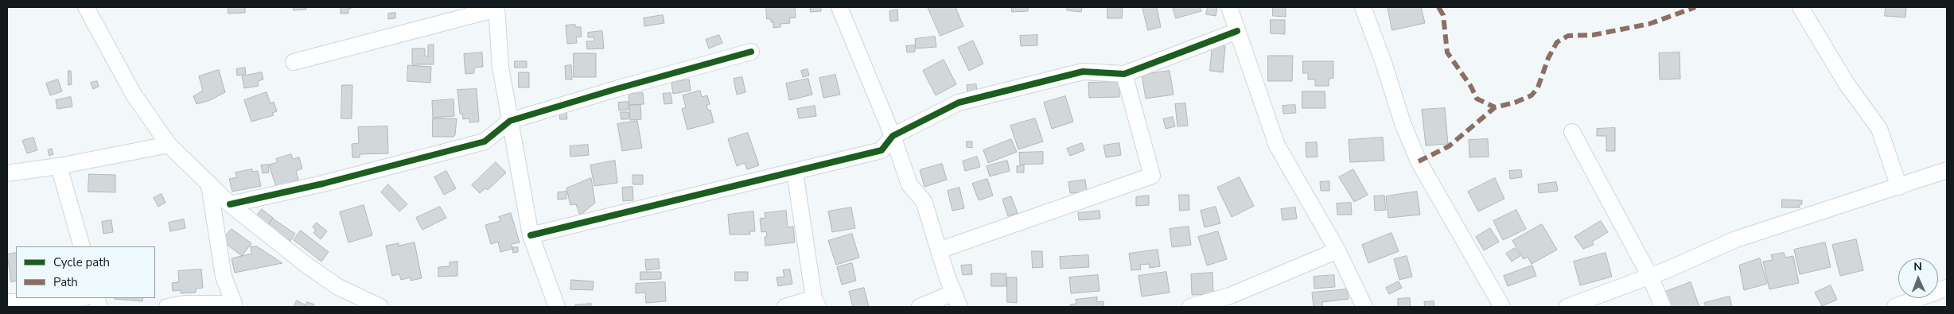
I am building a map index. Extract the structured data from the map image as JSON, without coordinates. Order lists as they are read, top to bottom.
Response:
{
  "legend": ["Cycle path", "Path"],
  "north": "top"
}
